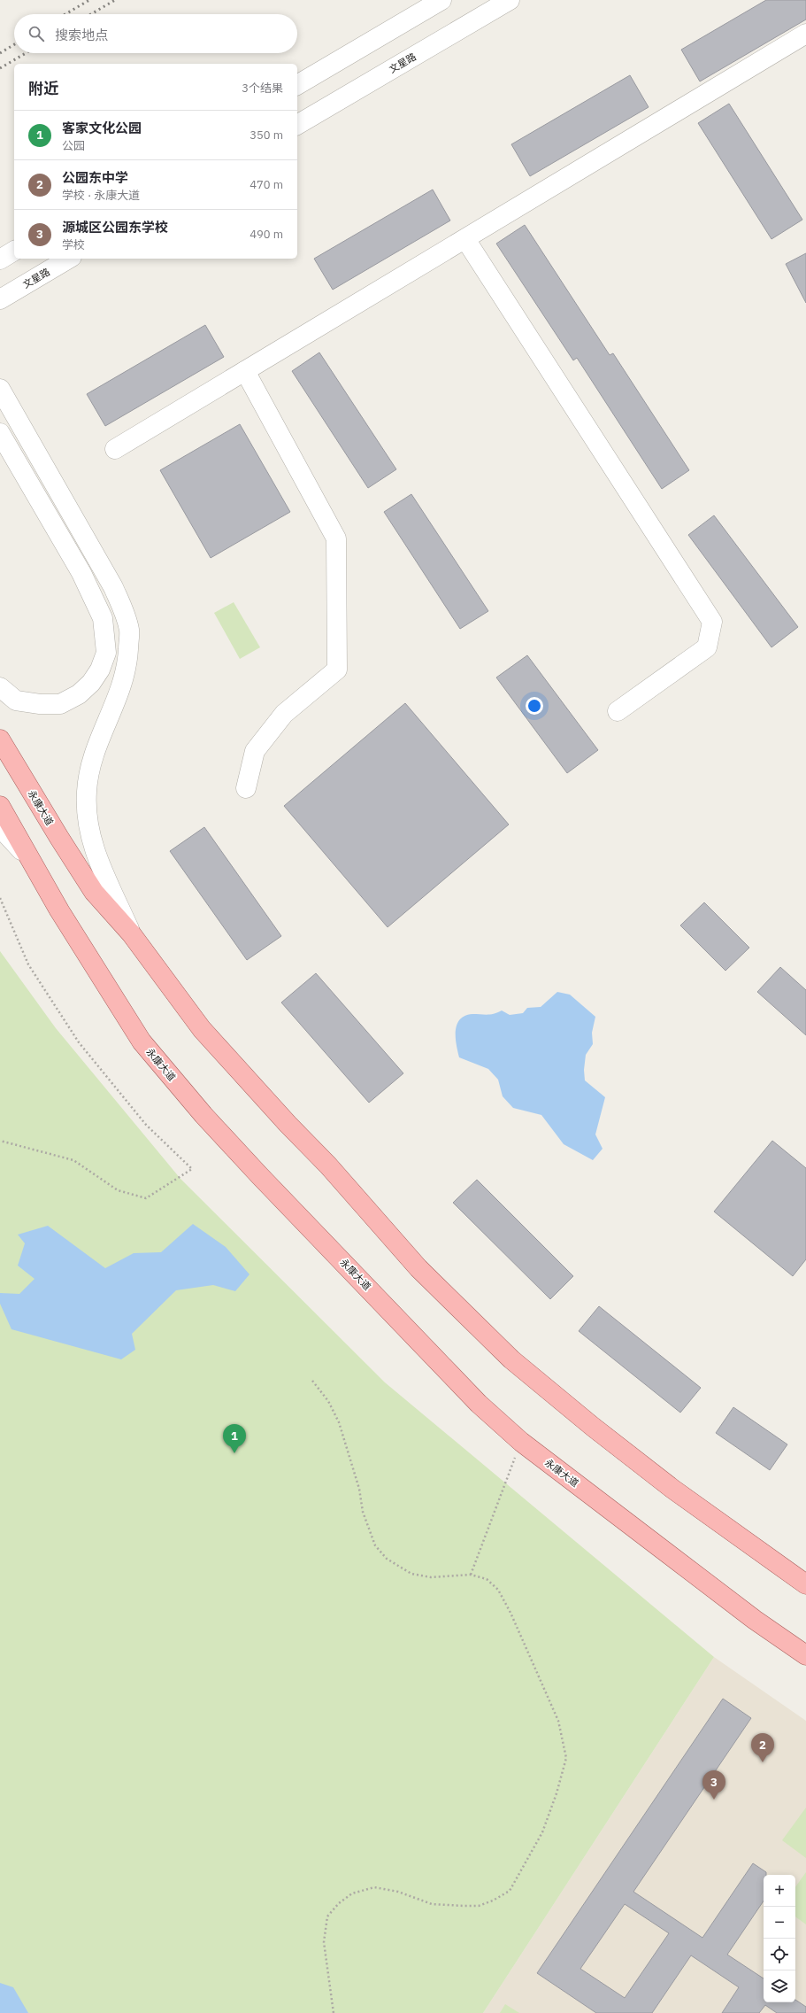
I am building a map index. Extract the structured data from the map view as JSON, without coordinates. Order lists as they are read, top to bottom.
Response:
{
  "streets": {
    "main road": ["永康大道"],
    "street": ["文星路"]
  },
  "page": {
    "search": "搜索地点",
    "heading": ["附近", "3个结果"],
    "list": [
      {
        "mark": "1",
        "name": "客家文化公园",
        "note": "公园",
        "value": "350 m"
      },
      {
        "mark": "2",
        "name": "公园东中学",
        "note": "学校 · 永康大道",
        "value": "470 m"
      },
      {
        "mark": "3",
        "name": "源城区公园东学校",
        "note": "学校",
        "value": "490 m"
      }
    ],
    "pins": ["1", "2", "3"],
    "map_buttons": ["+", "−"]
  }
}
